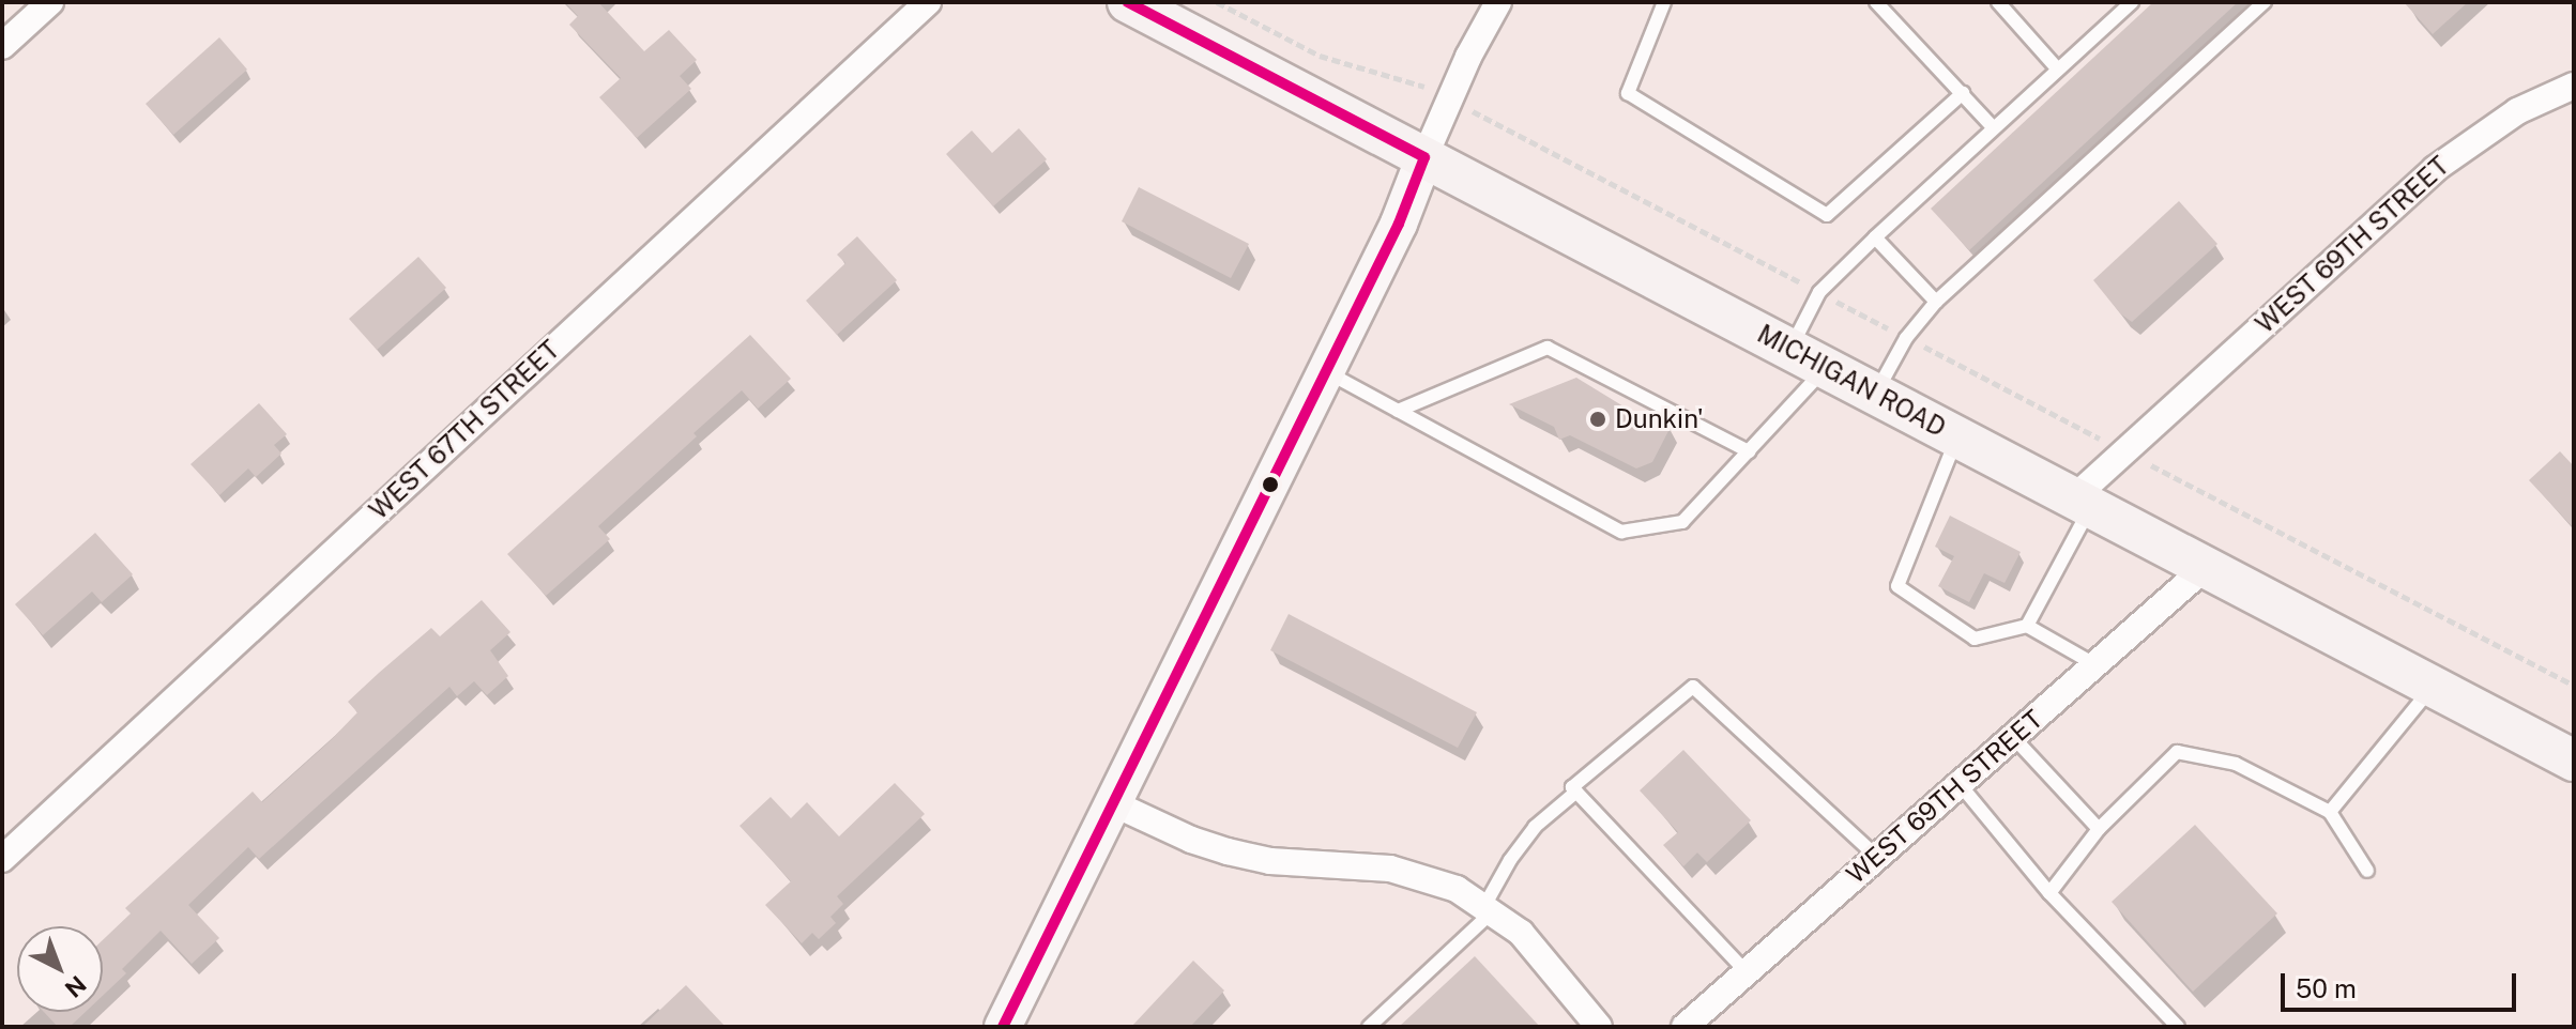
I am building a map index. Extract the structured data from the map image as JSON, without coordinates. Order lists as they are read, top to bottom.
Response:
{
  "streets": {
    "main road": ["MICHIGAN ROAD"],
    "street": ["WEST 69TH STREET", "WEST 67TH STREET"]
  },
  "crossings": [
    ["WEST 69TH STREET", "MICHIGAN ROAD"]
  ],
  "places": ["Dunkin'"],
  "scale_bar": "50 m",
  "north": "bottom right"
}
